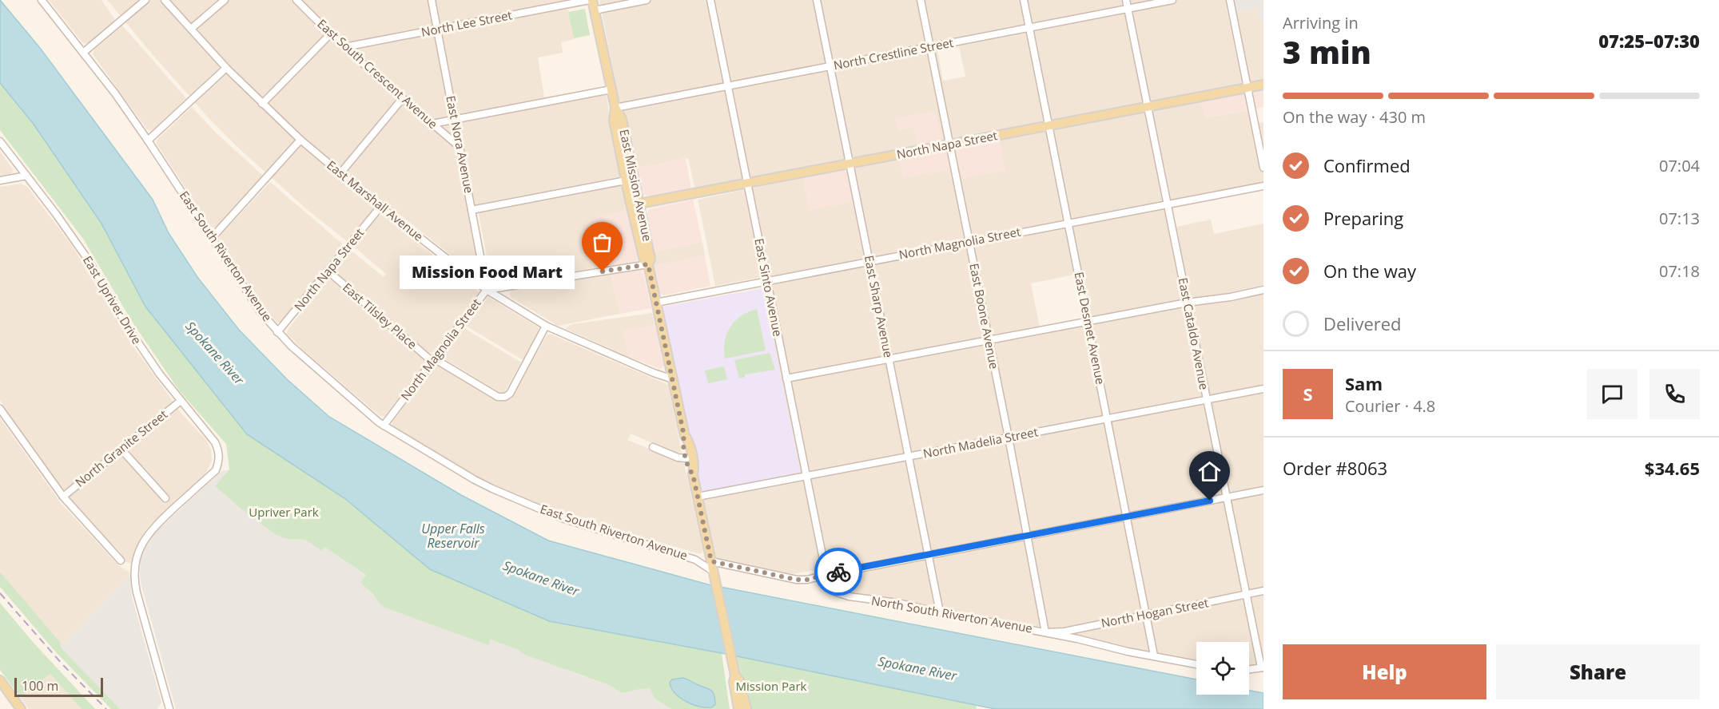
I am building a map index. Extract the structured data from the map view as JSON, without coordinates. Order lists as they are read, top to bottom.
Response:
{
  "streets": {
    "main road": ["North Napa Street", "East Mission Avenue"],
    "street": [
      "North Lee Street",
      "North Crestline Street",
      "East South Crescent Avenue",
      "East Nora Avenue",
      "East Marshall Avenue",
      "North Magnolia Street",
      "East South Riverton Avenue",
      "East Sinto Avenue",
      "East Upriver Drive",
      "East Sharp Avenue",
      "East Tilsley Place",
      "East Boone Avenue",
      "East Desmet Avenue",
      "East Cataldo Avenue",
      "North Madelia Street",
      "North Granite Street",
      "North Hogan Street",
      "North South Riverton Avenue"
    ]
  },
  "crossings": [
    ["North Lee Street", "East South Crescent Avenue"],
    ["North Lee Street", "East Nora Avenue"],
    ["North Crestline Street", "East Mission Avenue"],
    ["North Crestline Street", "East Sinto Avenue"],
    ["North Crestline Street", "East Sharp Avenue"],
    ["North Crestline Street", "East Boone Avenue"],
    ["North Crestline Street", "East Desmet Avenue"],
    ["North Crestline Street", "East Cataldo Avenue"],
    ["East South Crescent Avenue", "East Nora Avenue"],
    ["East Nora Avenue", "East Marshall Avenue"],
    ["East Nora Avenue", "North Magnolia Street"],
    ["North Napa Street", "East Mission Avenue"],
    ["North Napa Street", "East Marshall Avenue"],
    ["North Napa Street", "East South Riverton Avenue"],
    ["North Napa Street", "East Sinto Avenue"],
    ["North Napa Street", "East Sharp Avenue"],
    ["North Napa Street", "East Tilsley Place"],
    ["North Napa Street", "East Boone Avenue"],
    ["North Napa Street", "East Desmet Avenue"],
    ["North Napa Street", "East Cataldo Avenue"],
    ["East Mission Avenue", "East Marshall Avenue"],
    ["East Mission Avenue", "North Magnolia Street"],
    ["East Mission Avenue", "East South Riverton Avenue"],
    ["East Mission Avenue", "North Madelia Street"],
    ["East Marshall Avenue", "North Magnolia Street"],
    ["East Marshall Avenue", "East Tilsley Place"],
    ["North Magnolia Street", "East South Riverton Avenue"],
    ["North Magnolia Street", "East Sinto Avenue"],
    ["North Magnolia Street", "East Sharp Avenue"],
    ["North Magnolia Street", "East Tilsley Place"],
    ["North Magnolia Street", "East Boone Avenue"],
    ["North Magnolia Street", "East Desmet Avenue"],
    ["North Magnolia Street", "East Cataldo Avenue"],
    ["East Sinto Avenue", "North Madelia Street"],
    ["East Sinto Avenue", "North South Riverton Avenue"],
    ["East Upriver Drive", "North Granite Street"],
    ["East Sharp Avenue", "North Madelia Street"],
    ["East Sharp Avenue", "North South Riverton Avenue"],
    ["East Boone Avenue", "North Madelia Street"],
    ["East Boone Avenue", "North Hogan Street"],
    ["East Boone Avenue", "North South Riverton Avenue"],
    ["East Desmet Avenue", "North Madelia Street"],
    ["East Desmet Avenue", "North Hogan Street"],
    ["East Desmet Avenue", "North South Riverton Avenue"],
    ["East Cataldo Avenue", "North Madelia Street"],
    ["East Cataldo Avenue", "North Hogan Street"],
    ["North Hogan Street", "North South Riverton Avenue"]
  ],
  "water": ["Spokane River", "Upper Falls Reservoir"],
  "parks": ["Upriver Park", "Mission Park"],
  "places": ["Mission Food Mart"],
  "scale_bar": "100 m",
  "page": {
    "heading": ["3 min", "Arriving in", "07:25–07:30"],
    "panel": [
      "Sam",
      "Courier · 4.8",
      "Order #8063",
      "$34.65"
    ],
    "bar": "On the way · 430 m",
    "list": [
      ["Confirmed", "07:04"],
      ["Preparing", "07:13"],
      ["On the way", "07:18"],
      "Delivered"
    ],
    "bubble": "Mission Food Mart",
    "round": "S",
    "buttons": ["Help", "Share"],
    "scale": "100 m"
  }
}
